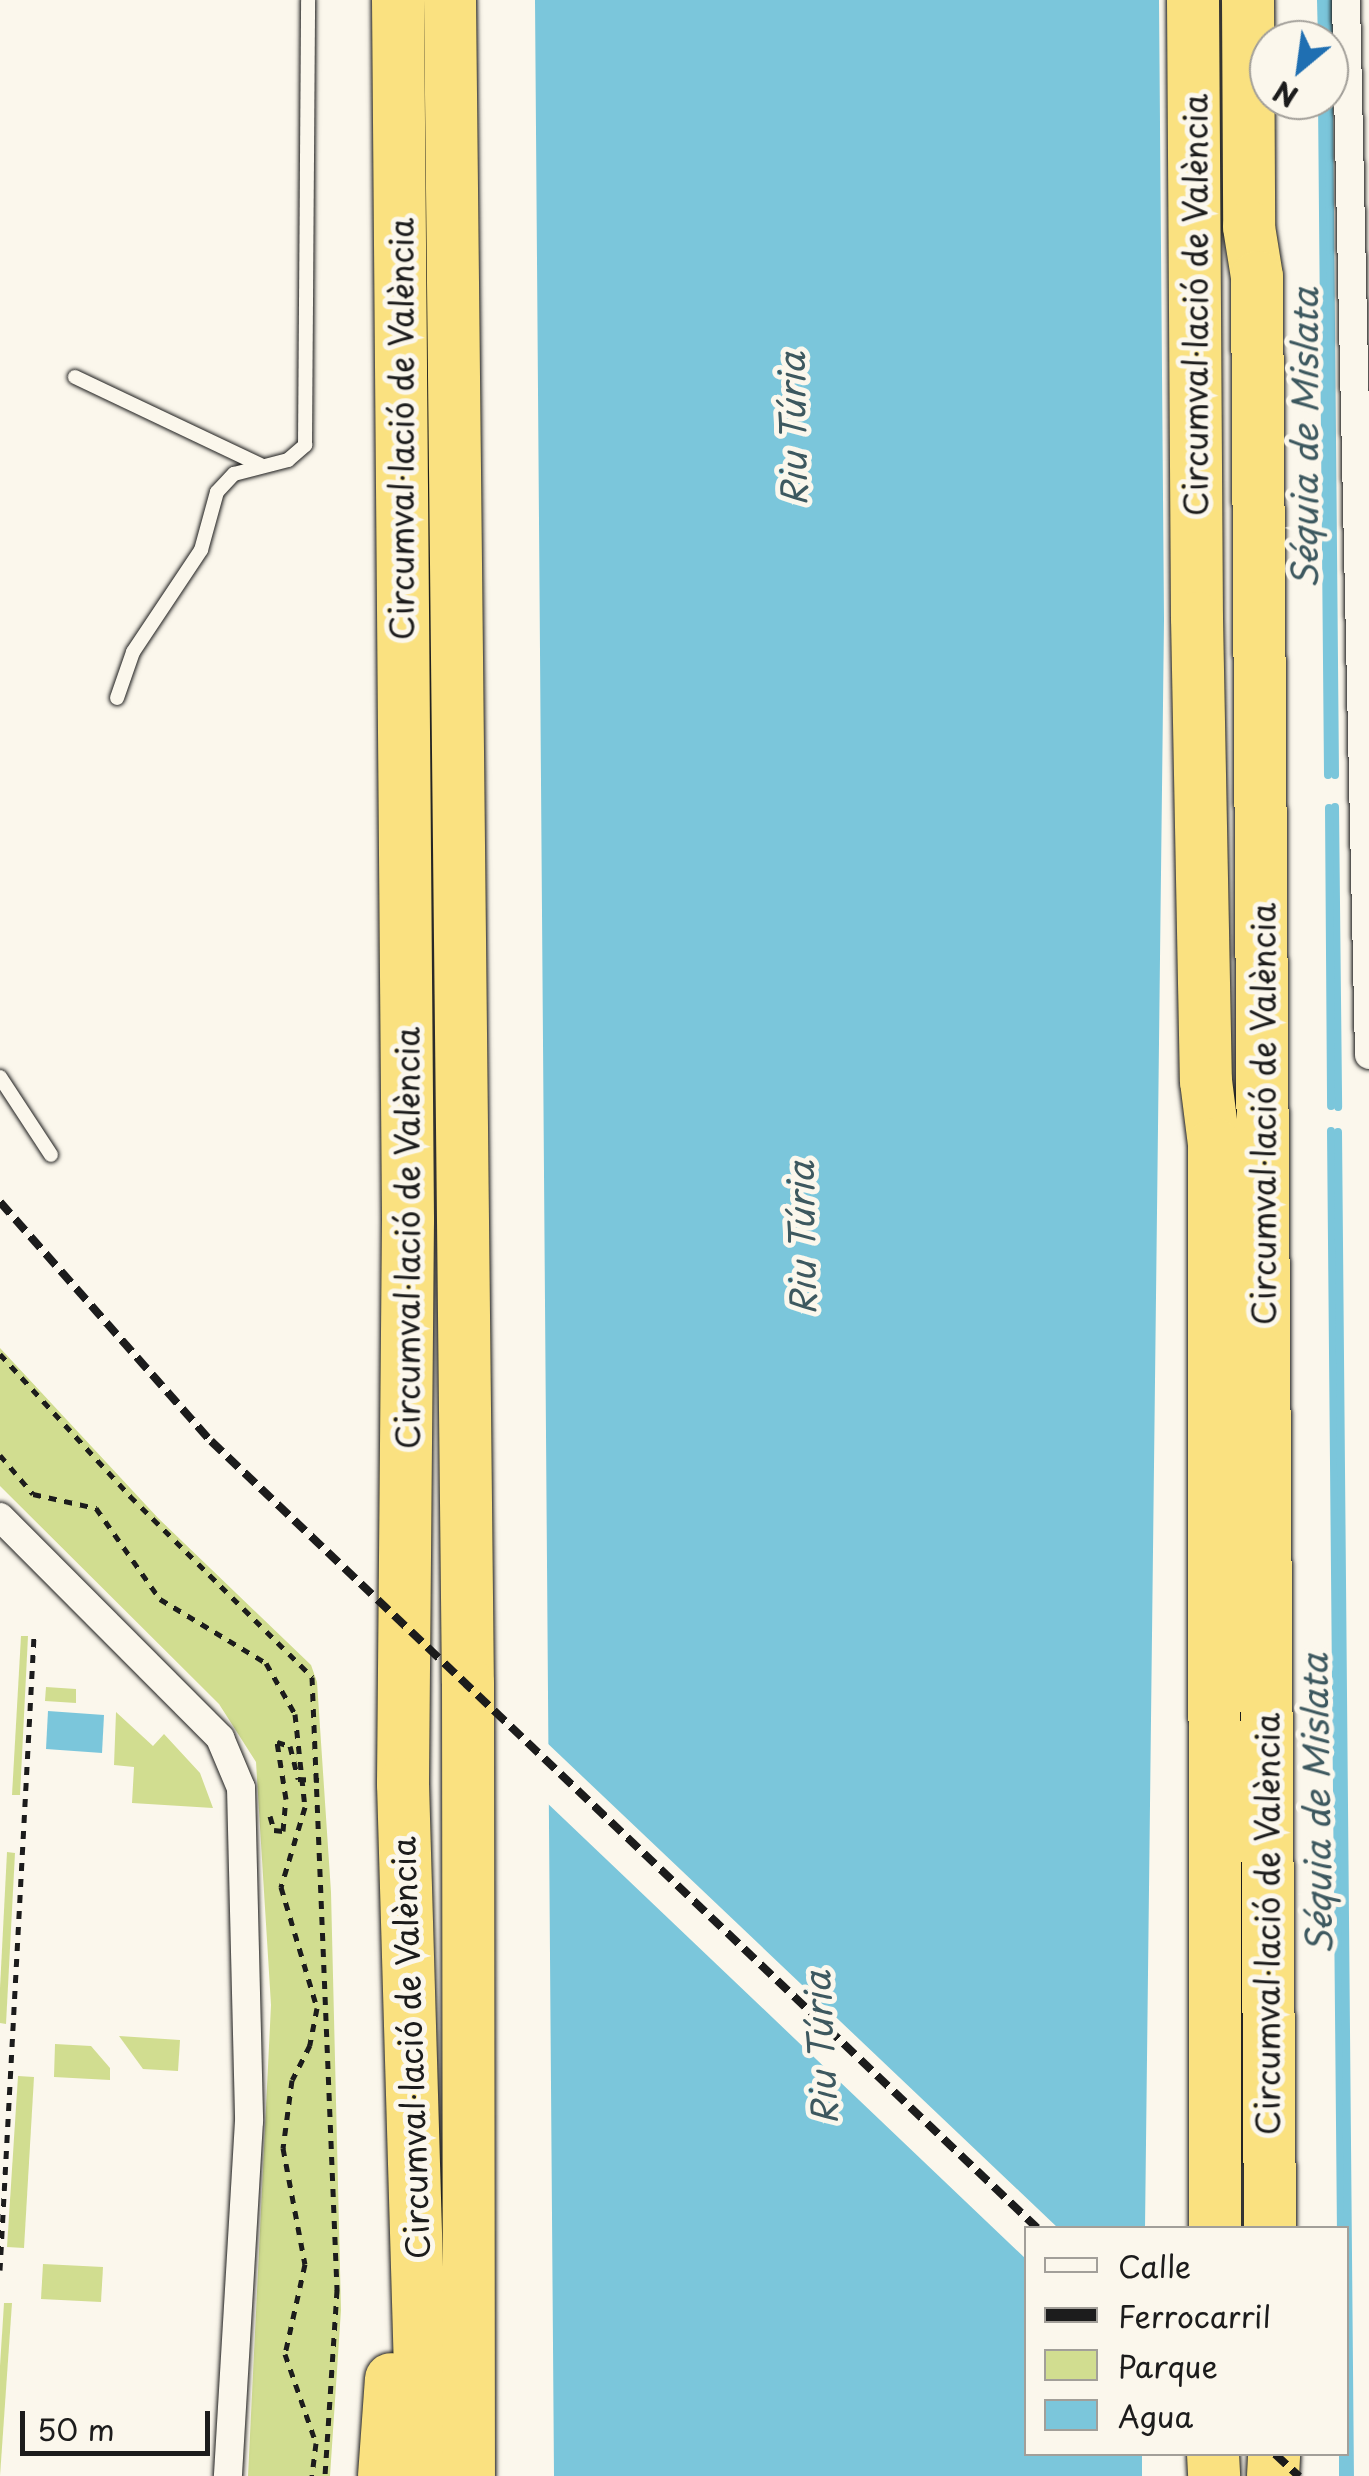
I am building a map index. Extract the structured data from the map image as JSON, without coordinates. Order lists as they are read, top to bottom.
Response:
{
  "streets": {
    "highway": ["Circumval·lació de València"]
  },
  "water": ["Riu Túria", "Séquia de Mislata"],
  "legend": [
    "Calle",
    "Ferrocarril",
    "Parque",
    "Agua"
  ],
  "scale_bar": "50 m",
  "north": "bottom left"
}
